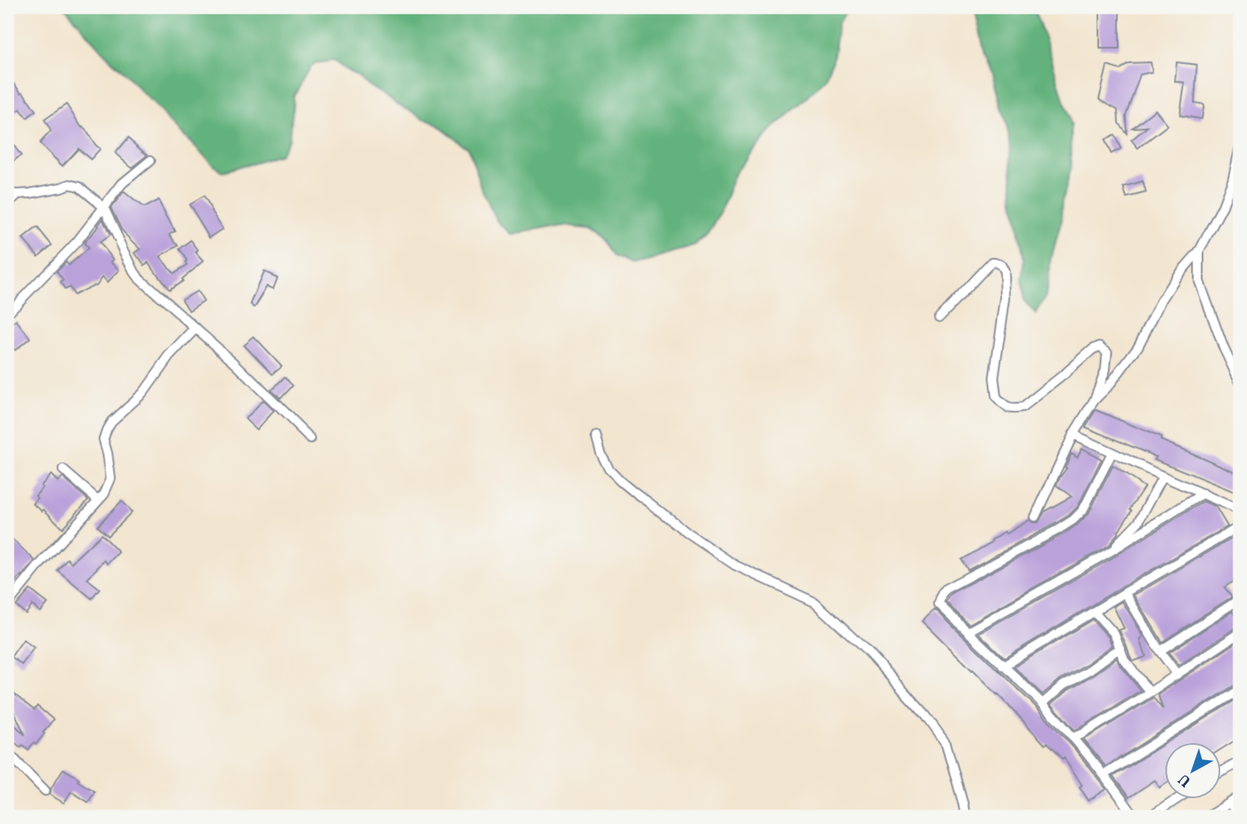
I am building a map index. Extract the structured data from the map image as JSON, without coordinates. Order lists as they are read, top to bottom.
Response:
{
  "north": "bottom left"
}
